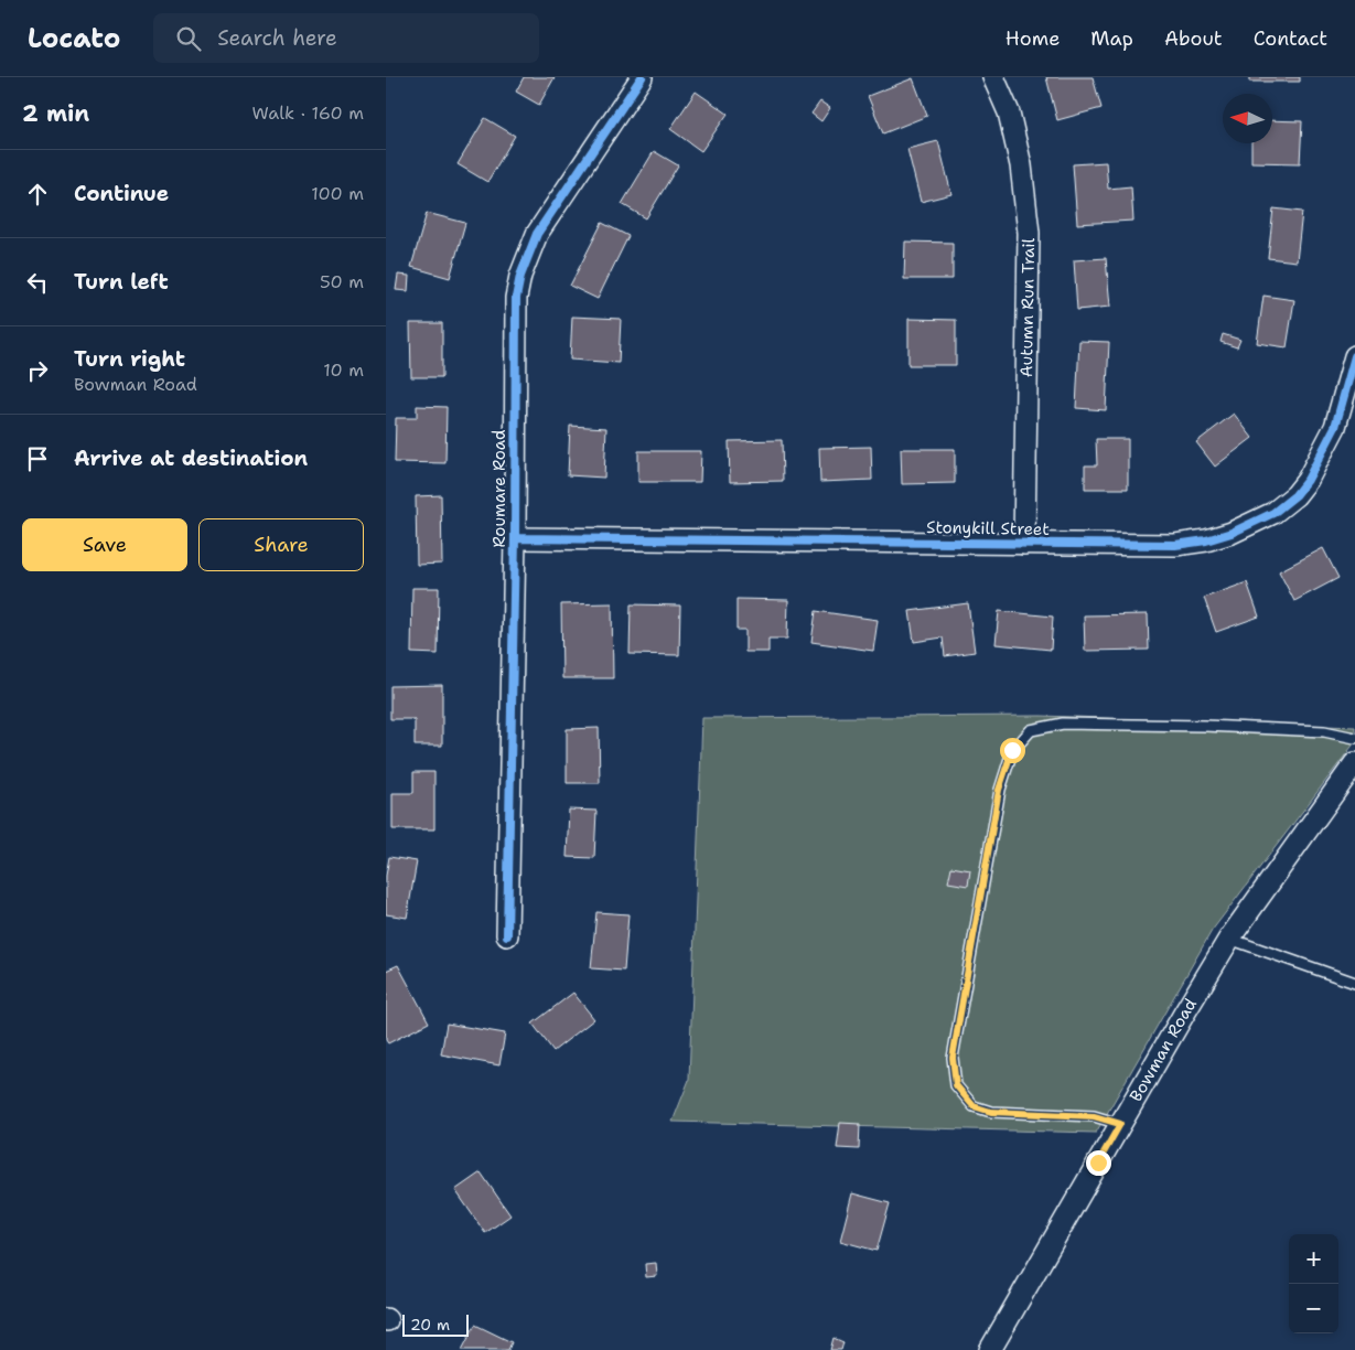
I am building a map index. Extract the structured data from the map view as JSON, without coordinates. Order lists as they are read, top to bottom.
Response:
{
  "streets": {
    "street": [
      "Autumn Run Trail",
      "Roumare Road",
      "Stonykill Street",
      "Bowman Road"
    ]
  },
  "crossings": [
    ["Autumn Run Trail", "Stonykill Street"],
    ["Roumare Road", "Stonykill Street"]
  ],
  "scale_bar": "20 m",
  "north": "left",
  "page": {
    "header": "Locato",
    "search": "Search here",
    "nav": [
      "Home",
      "Map",
      "About",
      "Contact"
    ],
    "heading": ["2 min", "Walk · 160 m"],
    "list": [
      ["Continue", "100 m"],
      ["Turn left", "50 m"],
      ["Turn right", "Bowman Road", "10 m"],
      "Arrive at destination"
    ],
    "buttons": ["Save", "Share"],
    "map_buttons": ["+", "−"],
    "scale": "20 m"
  }
}
